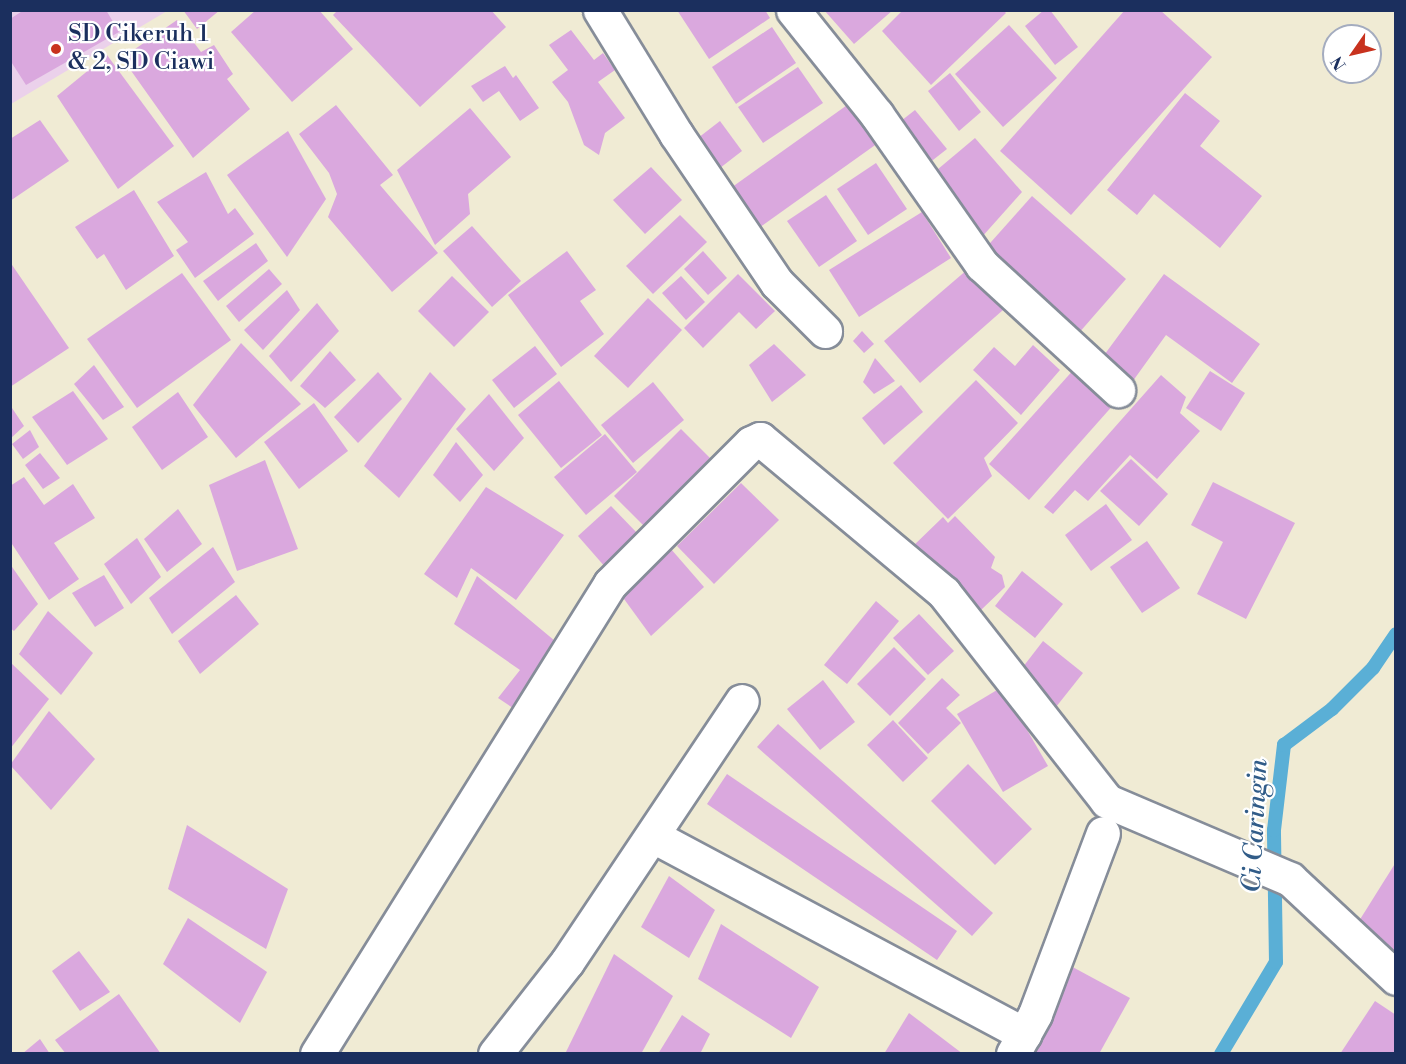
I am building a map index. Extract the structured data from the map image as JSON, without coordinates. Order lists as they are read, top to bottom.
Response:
{
  "water": ["Ci Caringin"],
  "places": ["SD Cikeruh 1 & 2, SD Ciawi"],
  "north": "bottom left"
}
